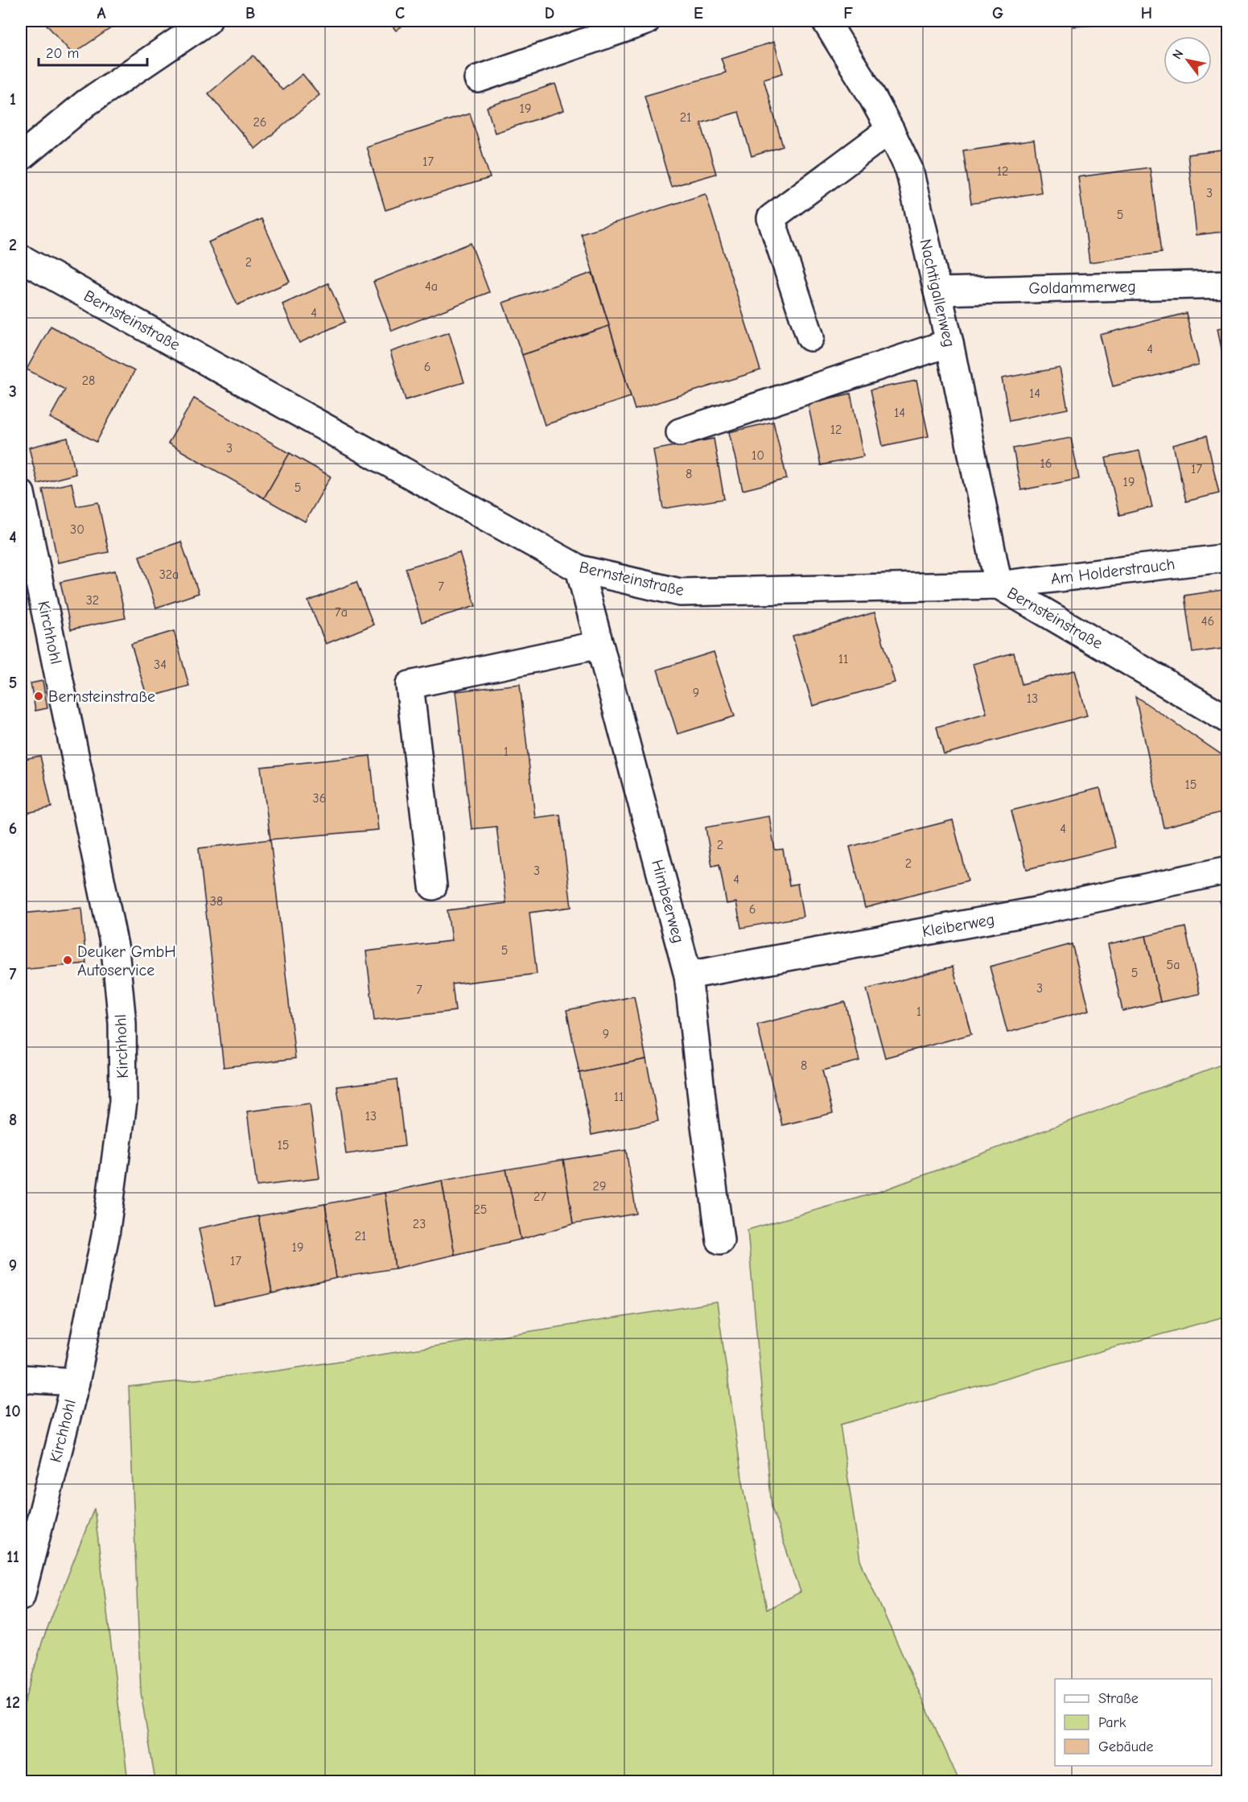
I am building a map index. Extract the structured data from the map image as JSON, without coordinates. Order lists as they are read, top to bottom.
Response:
{
  "streets": {
    "street": [
      "Goldammerweg",
      "Nachtigallenweg",
      "Bernsteinstraße",
      "Am Holderstrauch",
      "Kirchhohl",
      "Himbeerweg",
      "Kleiberweg"
    ]
  },
  "crossings": [
    ["Goldammerweg", "Nachtigallenweg"],
    ["Nachtigallenweg", "Bernsteinstraße"],
    ["Nachtigallenweg", "Am Holderstrauch"],
    ["Bernsteinstraße", "Am Holderstrauch"],
    ["Bernsteinstraße", "Himbeerweg"],
    ["Himbeerweg", "Kleiberweg"]
  ],
  "places": ["Bernsteinstraße", "Deuker GmbH Autoservice"],
  "house_numbers": [
    "19",
    "21",
    "26",
    "17",
    "12",
    "3",
    "5",
    "2",
    "4a",
    "4",
    "4",
    "6",
    "28",
    "14",
    "14",
    "12",
    "3",
    "10",
    "16",
    "17",
    "8",
    "19",
    "5",
    "30",
    "32a",
    "7",
    "32",
    "7a",
    "46",
    "11",
    "34",
    "9",
    "13",
    "1",
    "15",
    "36",
    "4",
    "2",
    "2",
    "3",
    "4",
    "38",
    "6",
    "5",
    "5a",
    "5",
    "3",
    "7",
    "1",
    "9",
    "8",
    "11",
    "13",
    "15",
    "29",
    "27",
    "25",
    "23",
    "21",
    "19",
    "17"
  ],
  "legend": ["Straße", "Park", "Gebäude"],
  "scale_bar": "20 m",
  "north": "top left",
  "grid": {
    "columns": [
      "A",
      "B",
      "C",
      "D",
      "E",
      "F",
      "G",
      "H"
    ],
    "rows": [
      "1",
      "2",
      "3",
      "4",
      "5",
      "6",
      "7",
      "8",
      "9",
      "10",
      "11",
      "12"
    ]
  }
}
